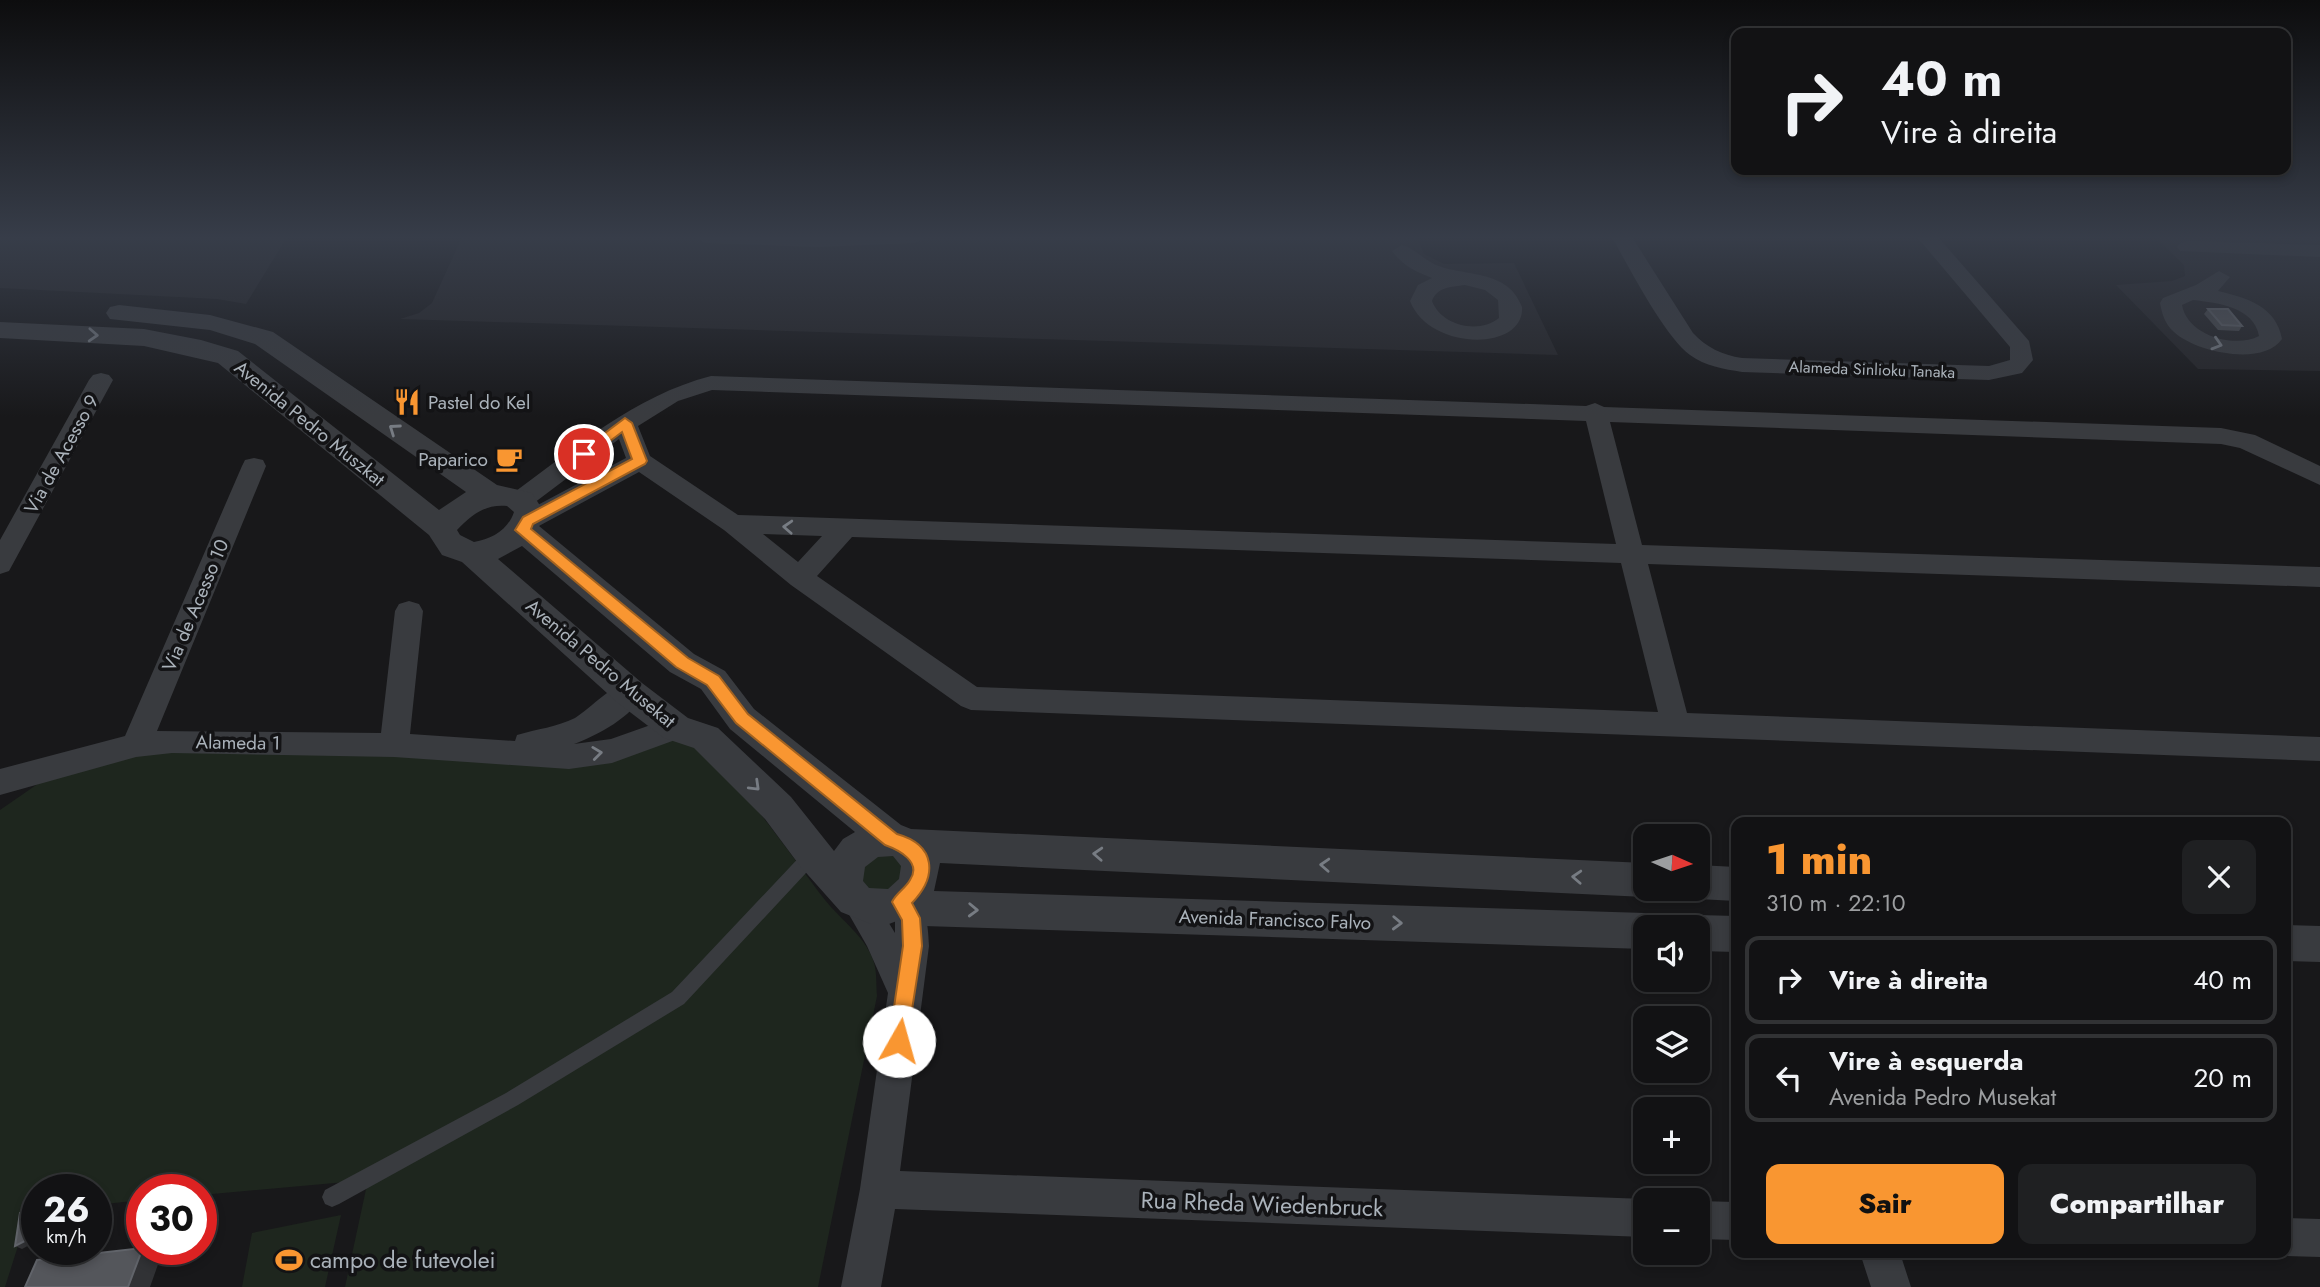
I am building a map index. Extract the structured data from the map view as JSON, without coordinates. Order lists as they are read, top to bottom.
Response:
{
  "streets": {
    "street": [
      "Alameda Sinlioku Tanaka",
      "Avenida Pedro Muszkat",
      "Via de Acesso 9",
      "Via de Acesso 10",
      "Avenida Pedro Musekat",
      "Alameda 1",
      "Avenida Francisco Falvo",
      "Rua Rheda Wiedenbruck"
    ]
  },
  "crossings": [
    ["Avenida Pedro Muszkat", "Avenida Pedro Musekat"],
    ["Via de Acesso 10", "Alameda 1"],
    ["Avenida Pedro Musekat", "Alameda 1"],
    ["Avenida Pedro Musekat", "Avenida Francisco Falvo"]
  ],
  "places": {
    "restaurant": ["Pastel do Kel"],
    "cafe": ["Paparico"],
    "sports": ["campo de futevolei"]
  },
  "north": "right",
  "page": {
    "turn": ["40 m", "Vire à direita"],
    "heading": ["1 min", "310 m · 22:10"],
    "map_buttons": ["+", "−"],
    "list": [
      {
        "name": "Vire à direita",
        "value": "40 m"
      },
      {
        "name": "Vire à esquerda",
        "note": "Avenida Pedro Musekat",
        "value": "20 m"
      }
    ],
    "buttons": ["Sair", "Compartilhar"],
    "speed": "26 km/h",
    "limit": "30"
  }
}
